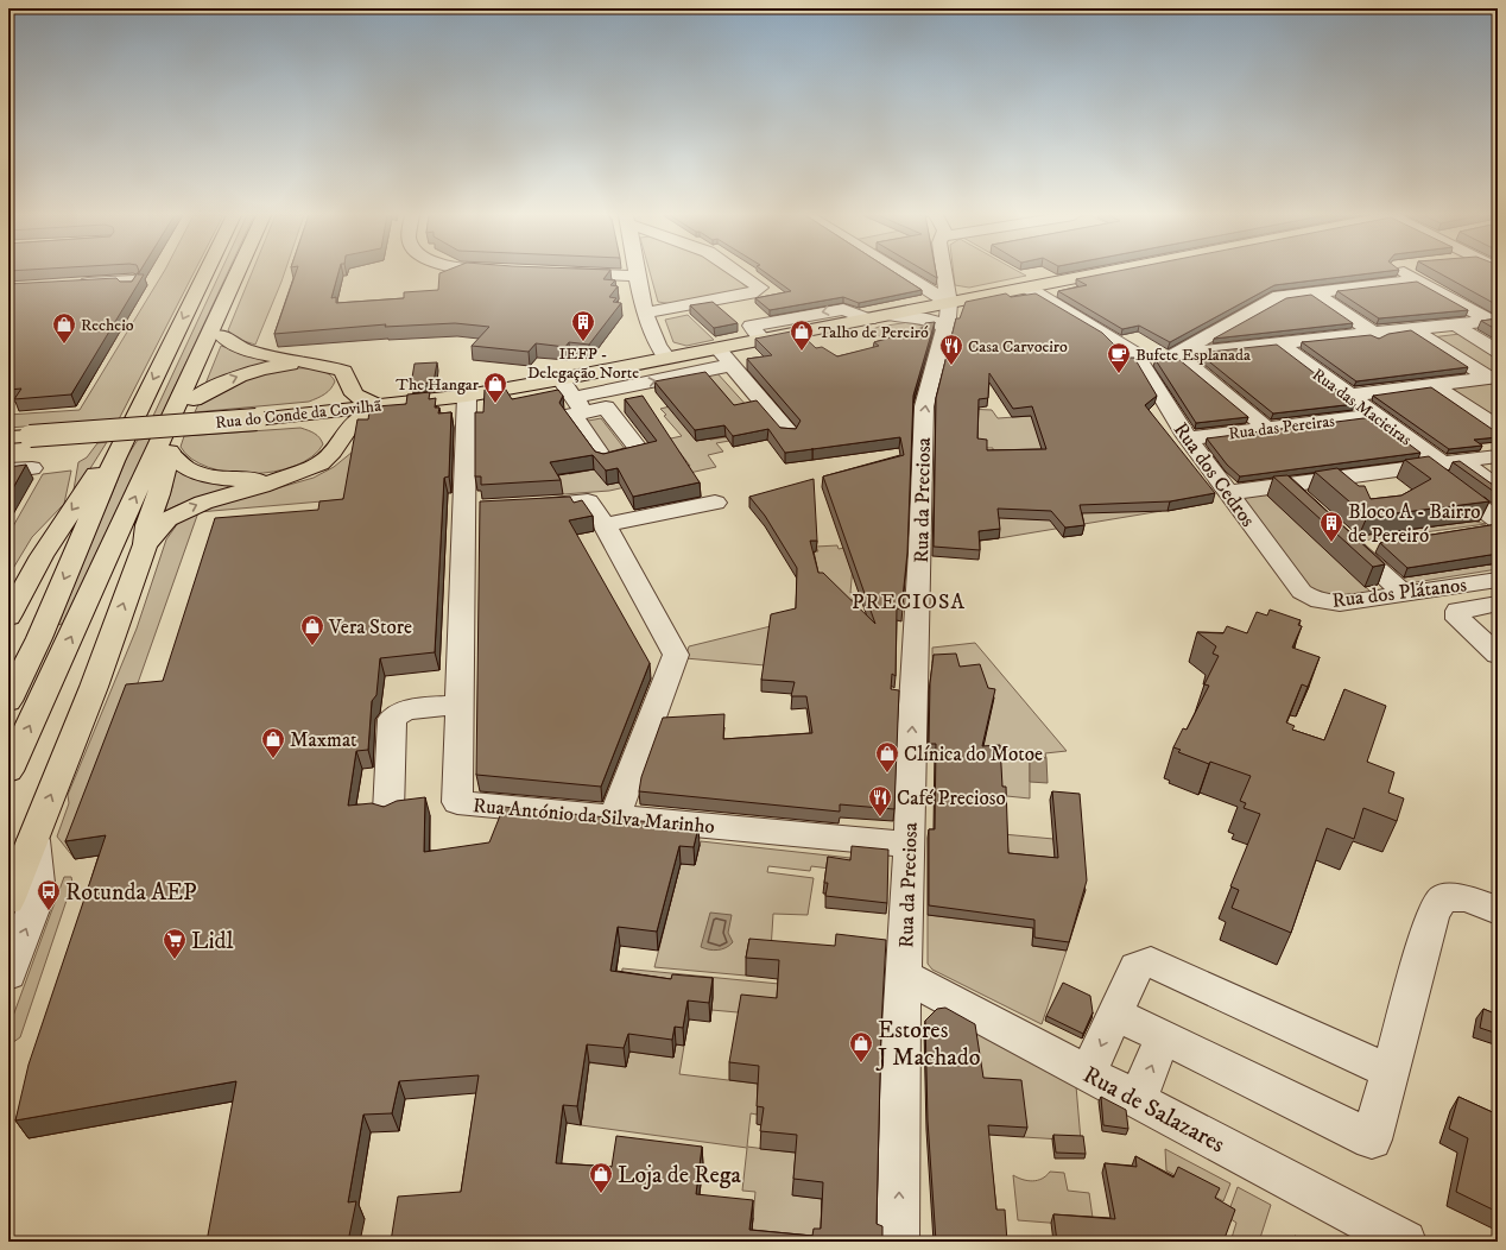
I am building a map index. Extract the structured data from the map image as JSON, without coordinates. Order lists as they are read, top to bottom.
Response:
{
  "streets": {
    "main road": ["Rua do Conde da Covilhã"],
    "street": [
      "Rua das Macieiras",
      "Rua das Pereiras",
      "Rua dos Cedros",
      "Rua da Preciosa",
      "Rua dos Plátanos",
      "Rua António da Silva Marinho",
      "Rua de Salazares"
    ]
  },
  "crossings": [
    ["Rua das Macieiras", "Rua das Pereiras"],
    ["Rua do Conde da Covilhã", "Rua da Preciosa"],
    ["Rua do Conde da Covilhã", "Rua António da Silva Marinho"],
    ["Rua das Pereiras", "Rua dos Cedros"],
    ["Rua dos Cedros", "Rua dos Plátanos"],
    ["Rua da Preciosa", "Rua António da Silva Marinho"],
    ["Rua da Preciosa", "Rua de Salazares"]
  ],
  "one_way": ["Rua da Preciosa"],
  "districts": ["PRECIOSA"],
  "places": {
    "building": ["IEFP - Delegação Norte", "Bloco A - Bairro de Pereiró"],
    "shop": [
      "Recheio",
      "Talho de Pereiró",
      "The Hangar",
      "Vera Store",
      "Maxmat",
      "Clínica do Motoe",
      "Estores J Machado",
      "Loja de Rega"
    ],
    "restaurant": ["Casa Carvoeiro", "Café Precioso"],
    "cafe": ["Bufete Esplanada"],
    "bus stop": ["Rotunda AEP"],
    "supermarket": ["Lidl"]
  }
}
